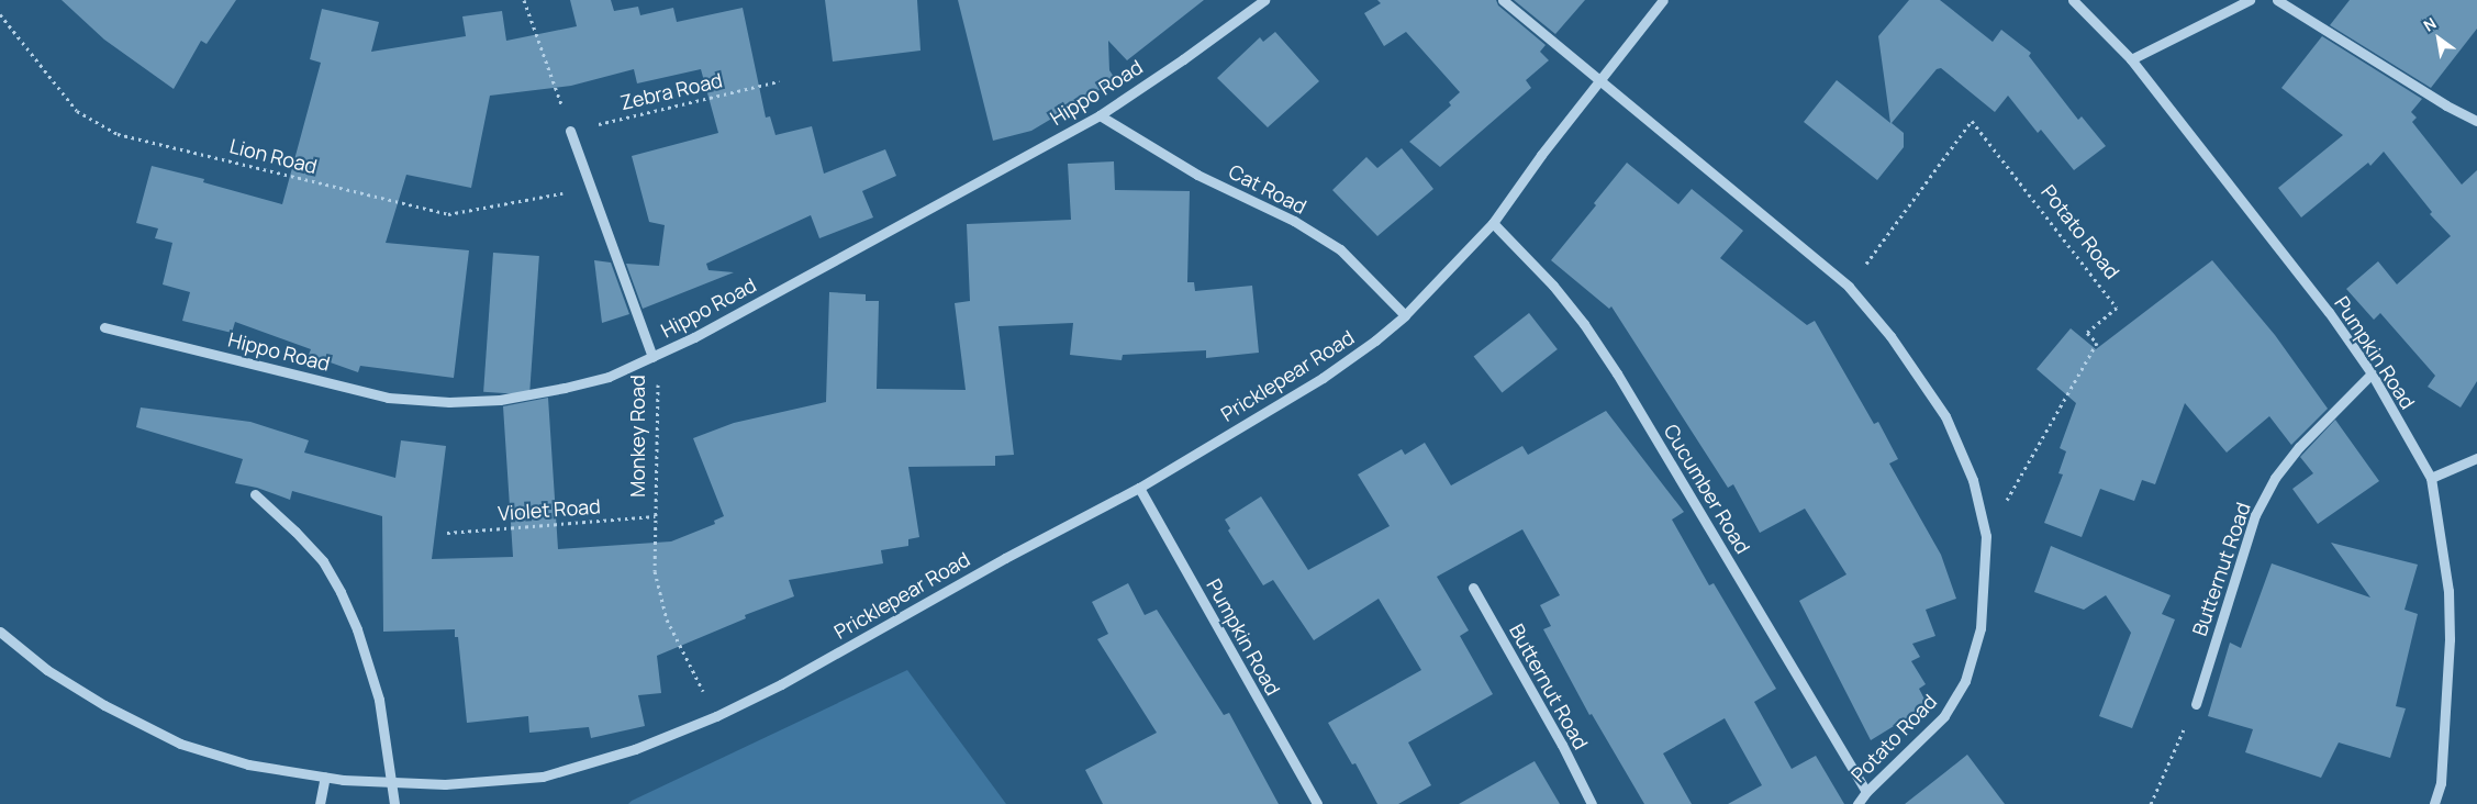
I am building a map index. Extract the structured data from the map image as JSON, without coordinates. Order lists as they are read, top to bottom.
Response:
{
  "streets": {
    "street": [
      "Hippo Road",
      "Cat Road",
      "Potato Road",
      "Pumpkin Road",
      "Pricklepear Road",
      "Monkey Road",
      "Cucumber Road",
      "Butternut Road"
    ],
    "path": ["Zebra Road", "Lion Road", "Violet Road"]
  },
  "crossings": [
    ["Zebra Road", "Monkey Road"],
    ["Hippo Road", "Cat Road"],
    ["Hippo Road", "Monkey Road"],
    ["Lion Road", "Monkey Road"],
    ["Cat Road", "Pricklepear Road"],
    ["Potato Road", "Pricklepear Road"],
    ["Potato Road", "Cucumber Road"],
    ["Pumpkin Road", "Pricklepear Road"],
    ["Pumpkin Road", "Butternut Road"],
    ["Pricklepear Road", "Monkey Road"],
    ["Pricklepear Road", "Cucumber Road"],
    ["Monkey Road", "Violet Road"]
  ],
  "north": "top left"
}
